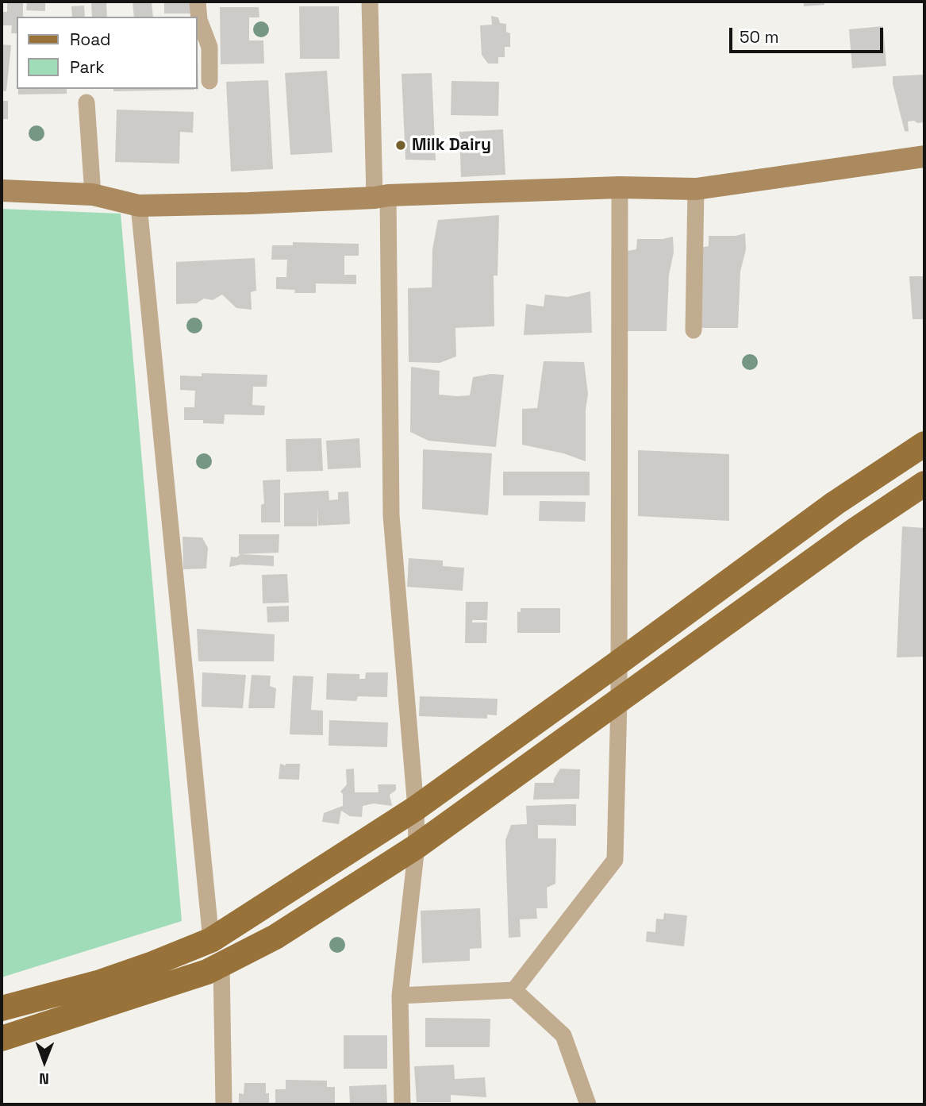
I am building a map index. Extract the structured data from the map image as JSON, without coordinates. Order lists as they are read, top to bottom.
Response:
{
  "places": ["Milk Dairy"],
  "legend": ["Road", "Park"],
  "scale_bar": "50 m",
  "north": "bottom"
}
